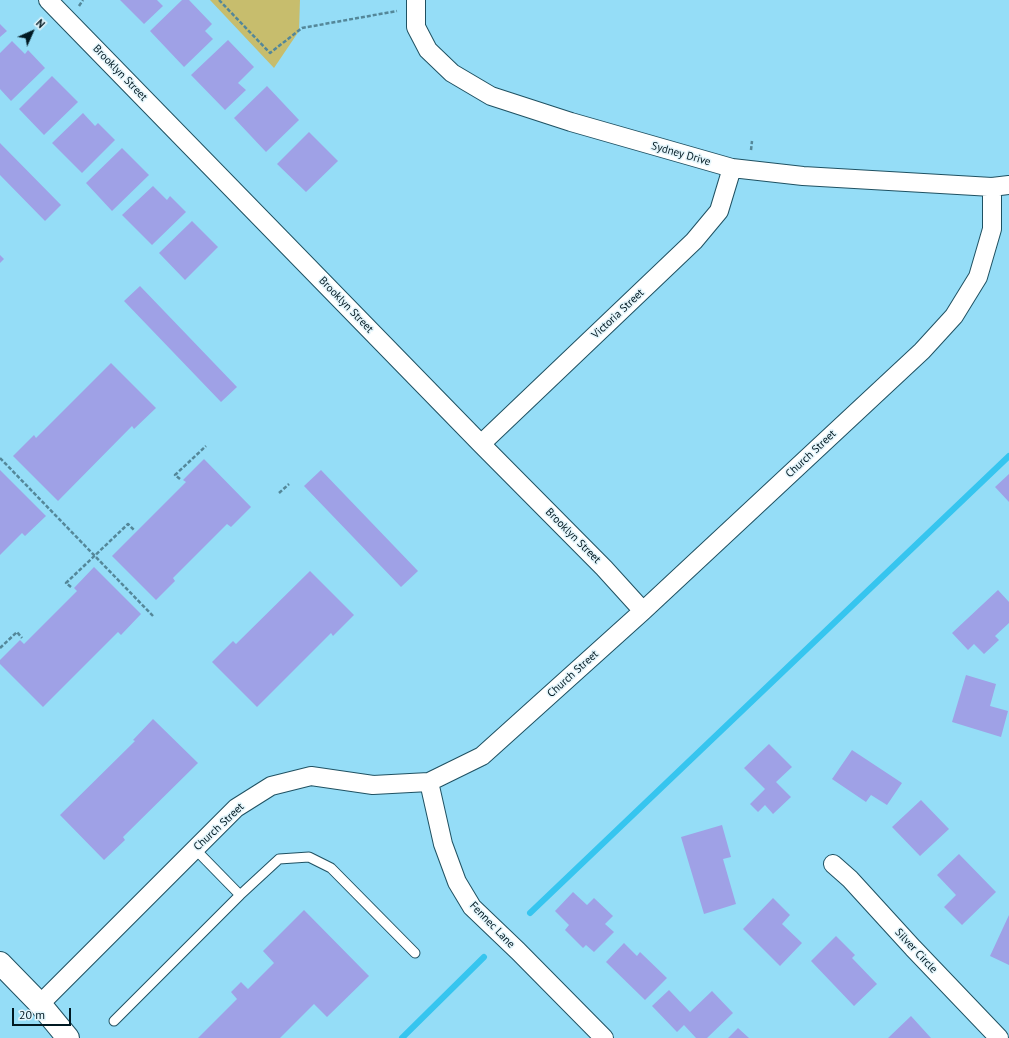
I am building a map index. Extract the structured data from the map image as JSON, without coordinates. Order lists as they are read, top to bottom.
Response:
{
  "streets": {
    "street": [
      "Brooklyn Street",
      "Sydney Drive",
      "Victoria Street",
      "Church Street",
      "Fennec Lane",
      "Silver Circle"
    ]
  },
  "crossings": [
    ["Brooklyn Street", "Victoria Street"],
    ["Brooklyn Street", "Church Street"],
    ["Sydney Drive", "Victoria Street"],
    ["Sydney Drive", "Church Street"],
    ["Church Street", "Fennec Lane"]
  ],
  "scale_bar": "20 m",
  "north": "top right"
}
